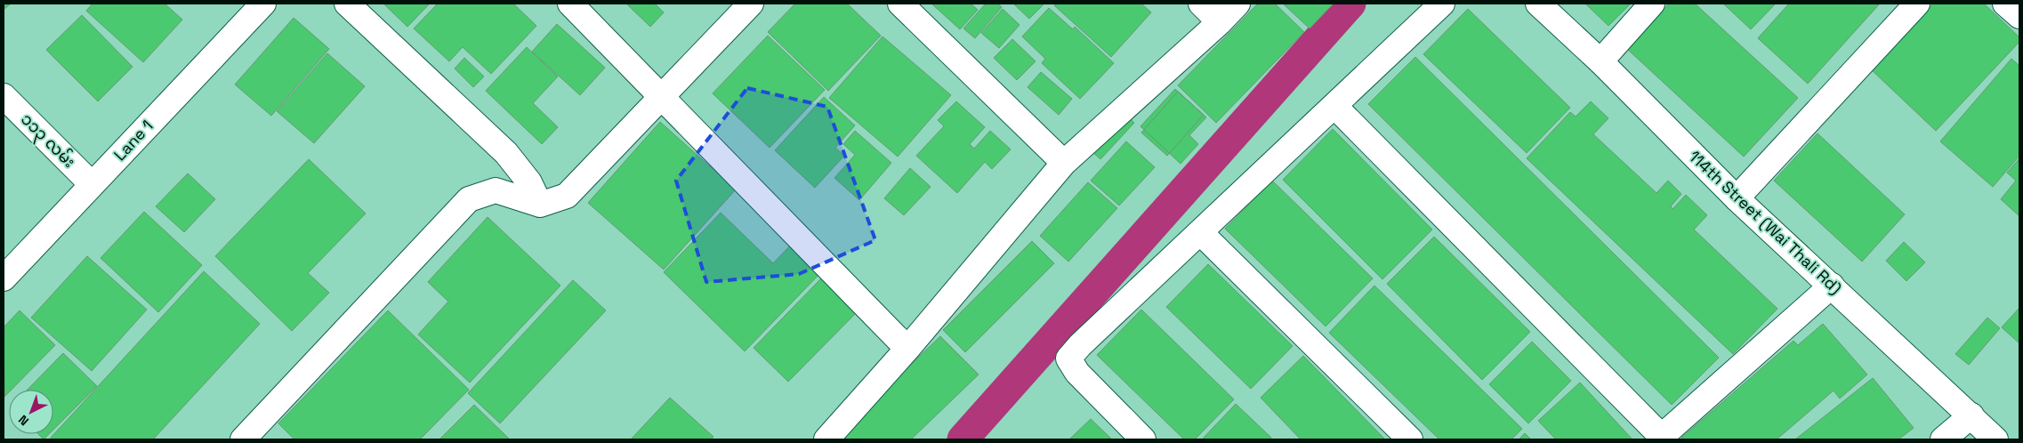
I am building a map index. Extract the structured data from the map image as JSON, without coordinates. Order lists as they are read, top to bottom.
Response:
{
  "streets": {
    "street": ["၁၁၃ လမ်း", "Lane 1", "114th Street (Wai Thali Rd)"]
  },
  "crossings": [
    ["၁၁၃ လမ်း", "Lane 1"]
  ],
  "north": "bottom left"
}
